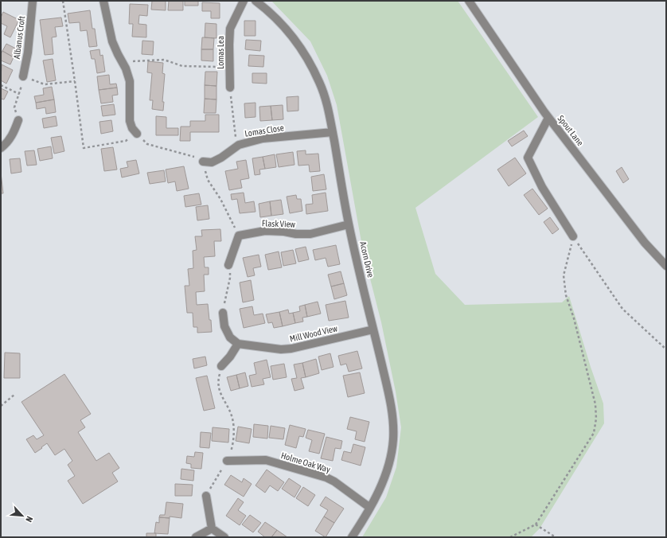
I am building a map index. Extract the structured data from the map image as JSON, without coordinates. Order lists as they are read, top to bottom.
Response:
{
  "streets": {
    "street": [
      "Albanus Croft",
      "Lomas Lea",
      "Lomas Close",
      "Spout Lane",
      "Flask View",
      "Acorn Drive",
      "Mill Wood View",
      "Holme Oak Way"
    ]
  },
  "crossings": [
    ["Lomas Close", "Acorn Drive"],
    ["Flask View", "Acorn Drive"],
    ["Acorn Drive", "Mill Wood View"],
    ["Acorn Drive", "Holme Oak Way"]
  ],
  "north": "bottom right"
}
